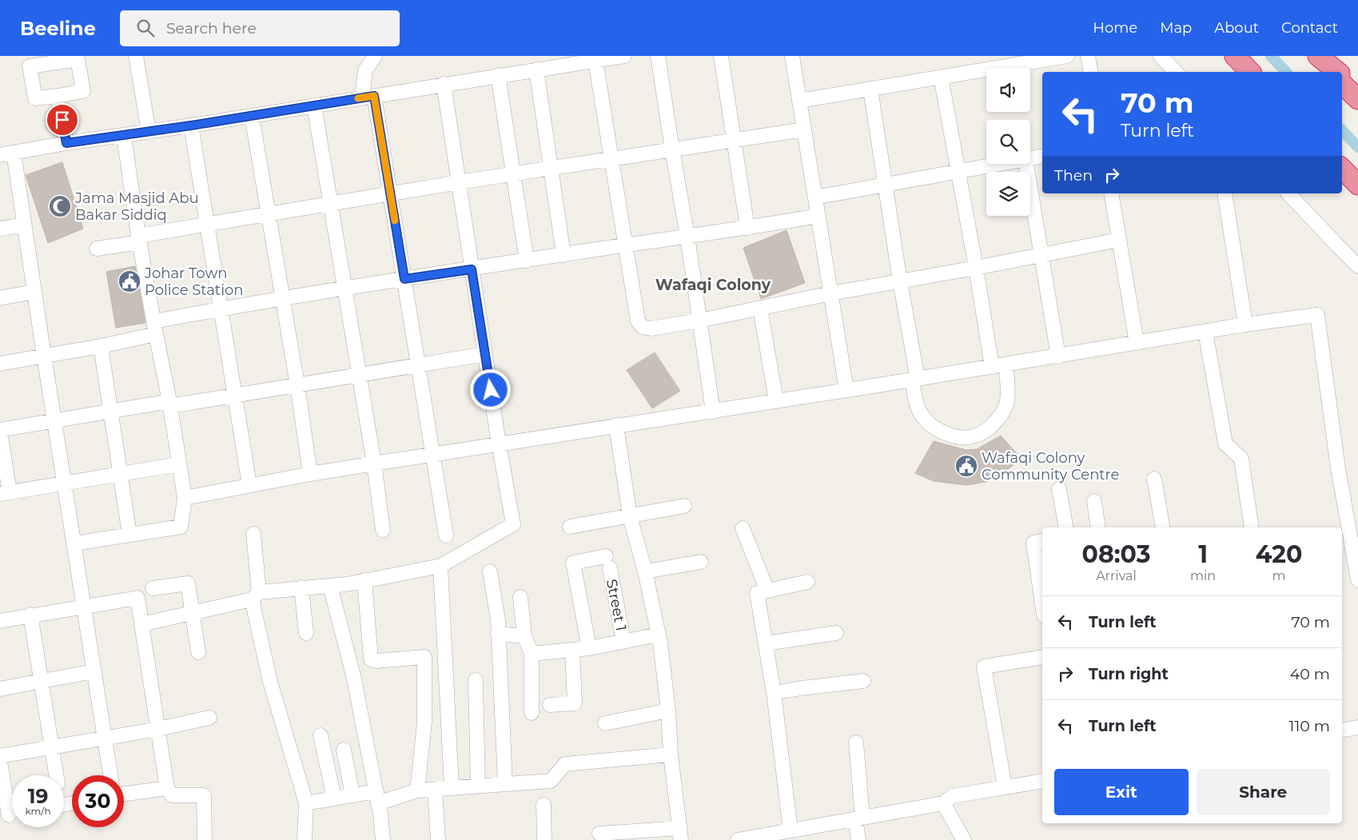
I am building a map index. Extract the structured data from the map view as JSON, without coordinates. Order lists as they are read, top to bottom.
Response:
{
  "streets": {
    "street": ["Street 1"]
  },
  "districts": ["Wafaqi Colony"],
  "places": {
    "mosque": ["Jama Masjid Abu Bakar Siddiq"],
    "public building": ["Johar Town Police Station", "Wafaqi Colony Community Centre"]
  },
  "page": {
    "header": "Beeline",
    "search": "Search here",
    "nav": [
      "Home",
      "Map",
      "About",
      "Contact"
    ],
    "turn": ["70 m", "Turn left"],
    "then": "Then",
    "eta": [
      "08:03",
      "Arrival",
      "1",
      "min",
      "420",
      "m"
    ],
    "list": [
      {
        "name": "Turn left",
        "value": "70 m"
      },
      {
        "name": "Turn right",
        "value": "40 m"
      },
      {
        "name": "Turn left",
        "value": "110 m"
      }
    ],
    "buttons": ["Exit", "Share"],
    "speed": "19 km/h",
    "limit": "30"
  }
}
